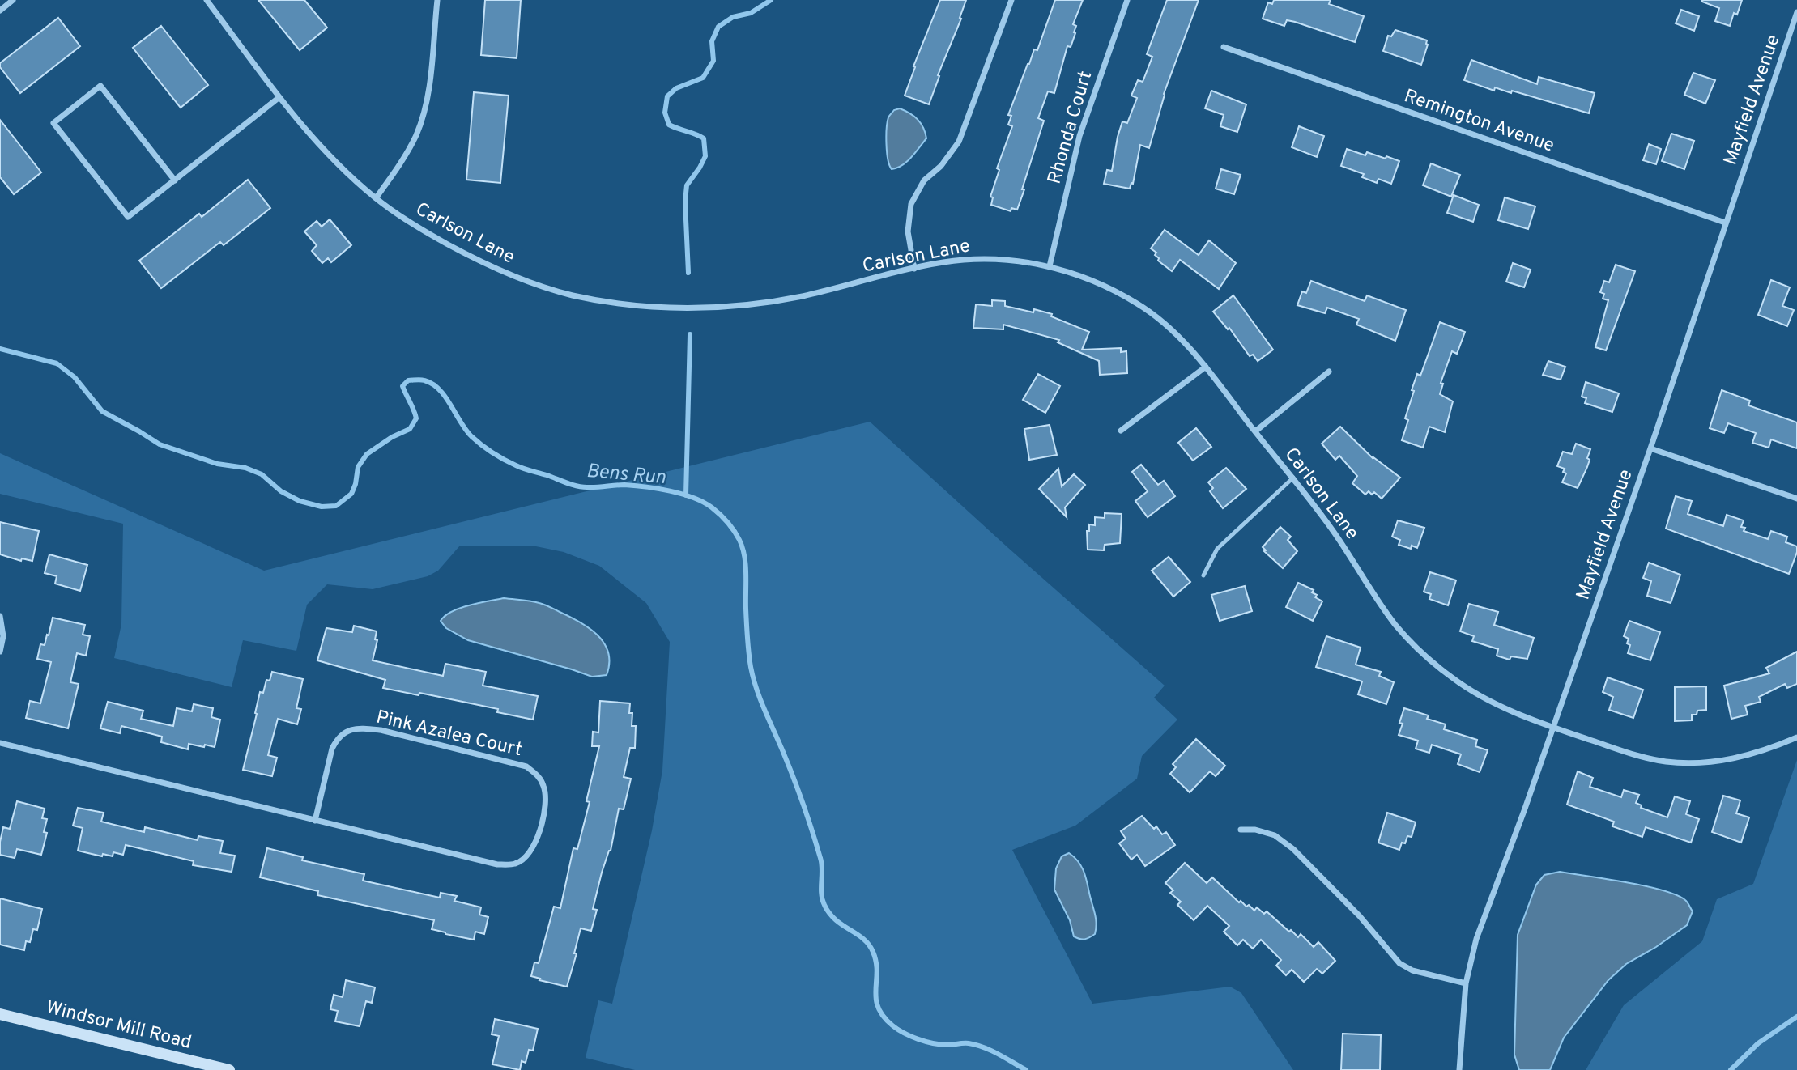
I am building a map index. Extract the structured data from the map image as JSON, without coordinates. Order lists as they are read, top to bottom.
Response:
{
  "streets": {
    "main road": ["Windsor Mill Road"],
    "street": [
      "Mayfield Avenue",
      "Remington Avenue",
      "Rhonda Court",
      "Carlson Lane",
      "Pink Azalea Court"
    ]
  },
  "crossings": [
    ["Mayfield Avenue", "Remington Avenue"],
    ["Mayfield Avenue", "Carlson Lane"],
    ["Rhonda Court", "Carlson Lane"]
  ],
  "water": ["Bens Run"]
}
